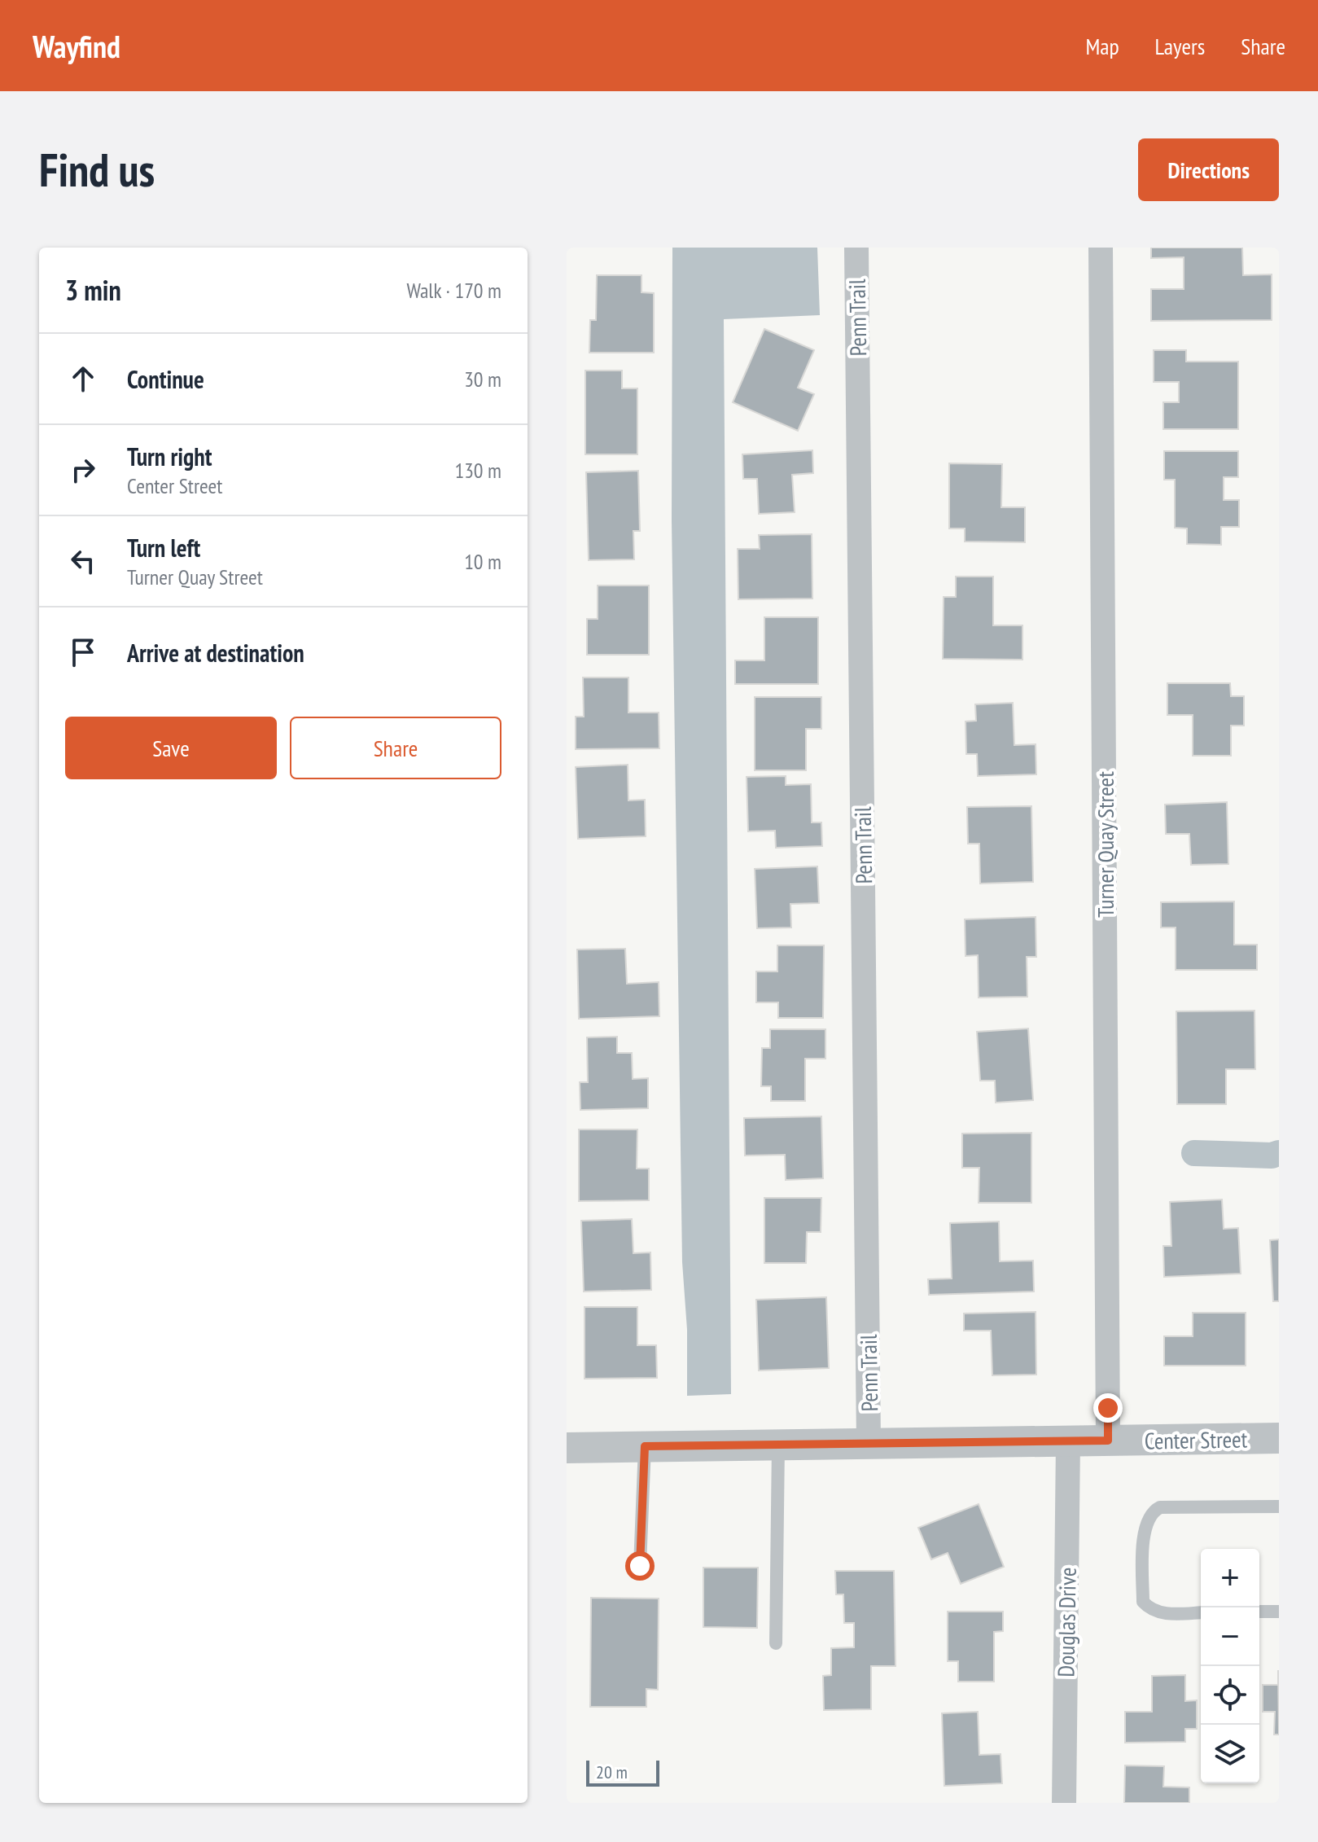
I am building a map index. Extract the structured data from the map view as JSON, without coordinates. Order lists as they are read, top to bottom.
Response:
{
  "streets": {
    "street": [
      "Penn Trail",
      "Turner Quay Street",
      "Center Street",
      "Douglas Drive"
    ]
  },
  "crossings": [
    ["Penn Trail", "Center Street"],
    ["Turner Quay Street", "Center Street"],
    ["Center Street", "Douglas Drive"]
  ],
  "scale_bar": "20 m",
  "page": {
    "header": "Wayfind",
    "nav": ["Map", "Layers", "Share"],
    "buttons": [
      "Directions",
      ["Save", "Share"]
    ],
    "title": "Find us",
    "heading": ["3 min", "Walk · 170 m"],
    "list": [
      ["Continue", "30 m"],
      ["Turn right", "Center Street", "130 m"],
      ["Turn left", "Turner Quay Street", "10 m"],
      "Arrive at destination"
    ],
    "map_buttons": ["+", "−"],
    "scale": "20 m"
  }
}
